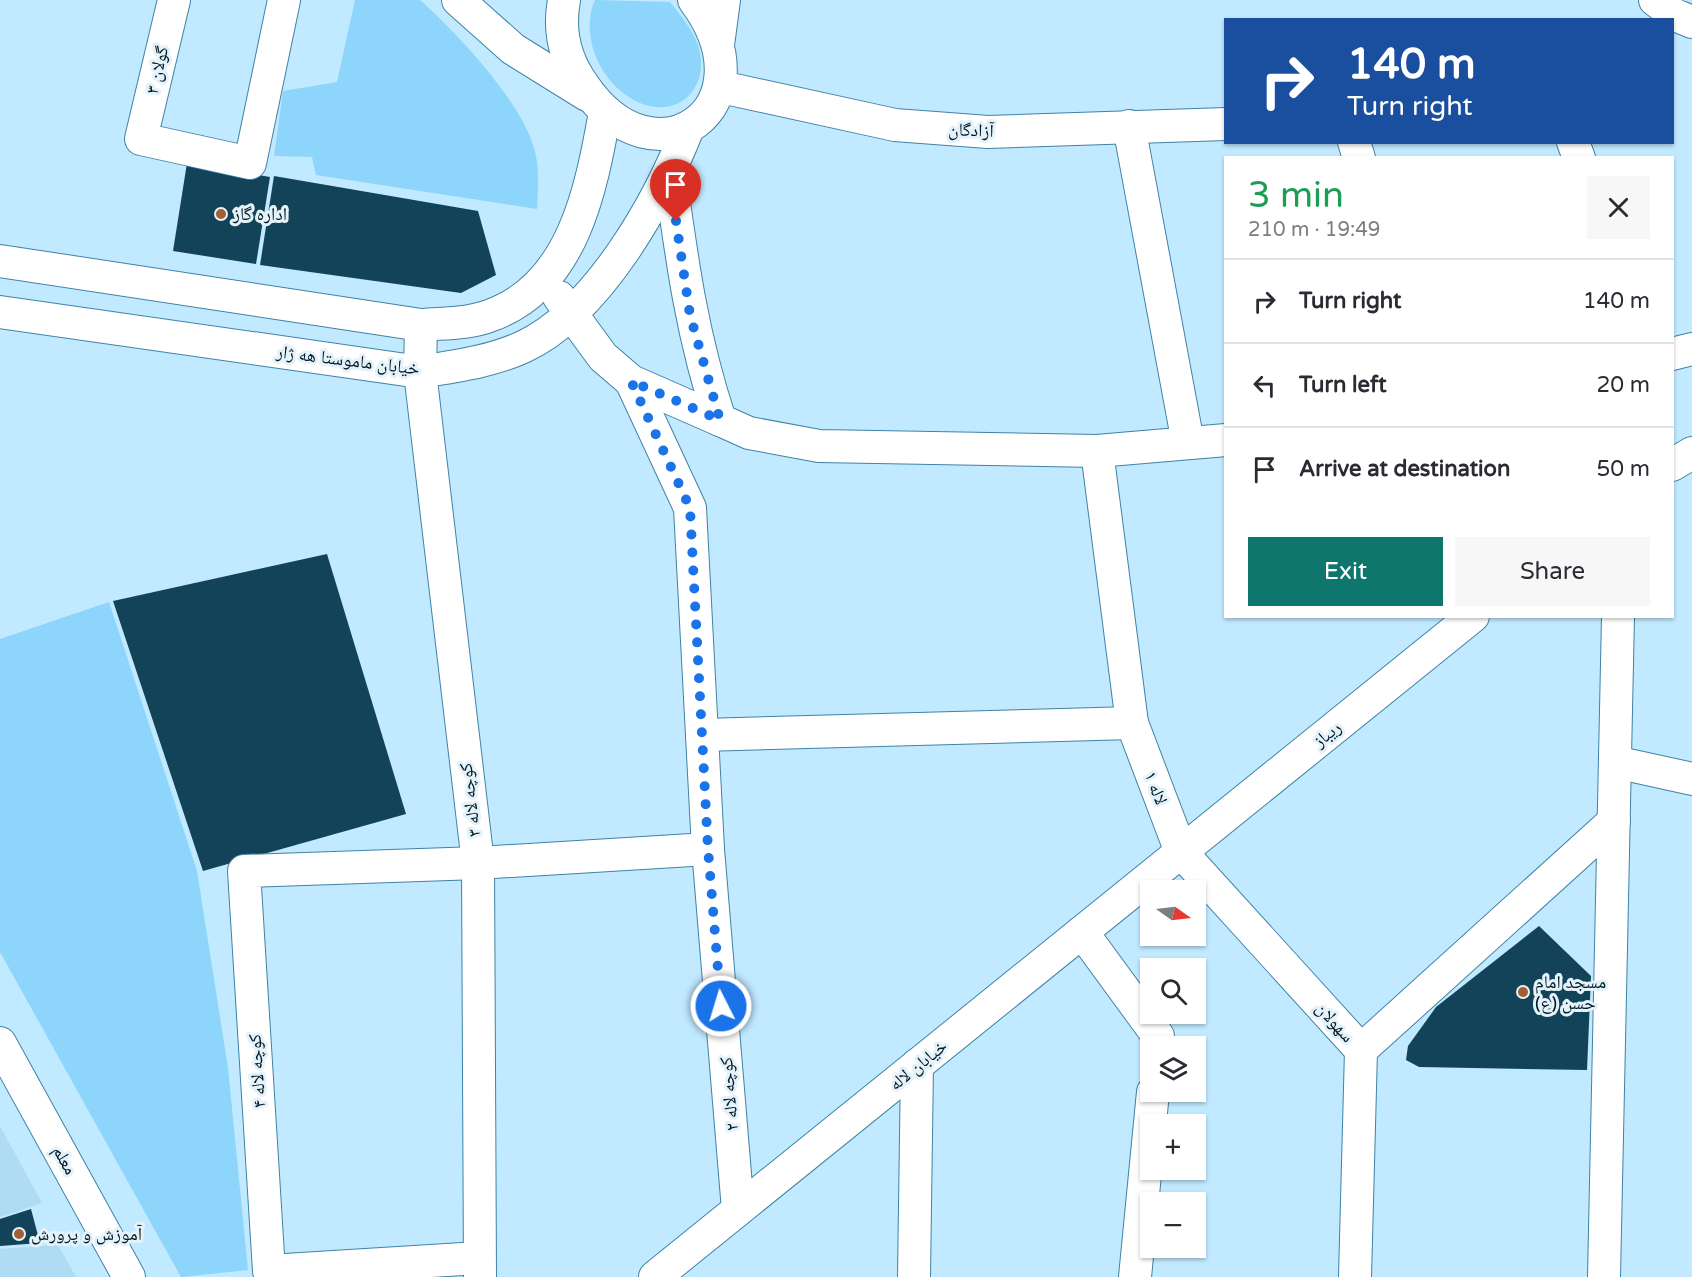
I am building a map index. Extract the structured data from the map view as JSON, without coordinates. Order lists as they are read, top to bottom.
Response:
{
  "streets": {
    "street": [
      "گولان ۳",
      "آزادگان",
      "خیابان ماموستا هه ژار",
      "ریباز",
      "لاله ۱",
      "کوچه لاله ۳",
      "سهولان",
      "خیابان لاله",
      "کوچه لاله ۴",
      "کوچه لاله ۲",
      "معلم"
    ]
  },
  "crossings": [
    ["خیابان ماموستا هه ژار", "کوچه لاله ۳"],
    ["ریباز", "لاله ۱"],
    ["ریباز", "سهولان"],
    ["ریباز", "خیابان لاله"],
    ["لاله ۱", "سهولان"],
    ["لاله ۱", "خیابان لاله"],
    ["کوچه لاله ۳", "کوچه لاله ۴"],
    ["سهولان", "خیابان لاله"],
    ["خیابان لاله", "کوچه لاله ۲"]
  ],
  "places": ["اداره گاز", "مسجد امام حسن (ع)", "آموزش و پرورش"],
  "north": "right",
  "page": {
    "turn": ["140 m", "Turn right"],
    "heading": ["3 min", "210 m · 19:49"],
    "list": [
      {
        "name": "Turn right",
        "value": "140 m"
      },
      {
        "name": "Turn left",
        "value": "20 m"
      },
      {
        "name": "Arrive at destination",
        "value": "50 m"
      }
    ],
    "buttons": ["Exit", "Share"],
    "map_buttons": ["+", "−"]
  }
}
